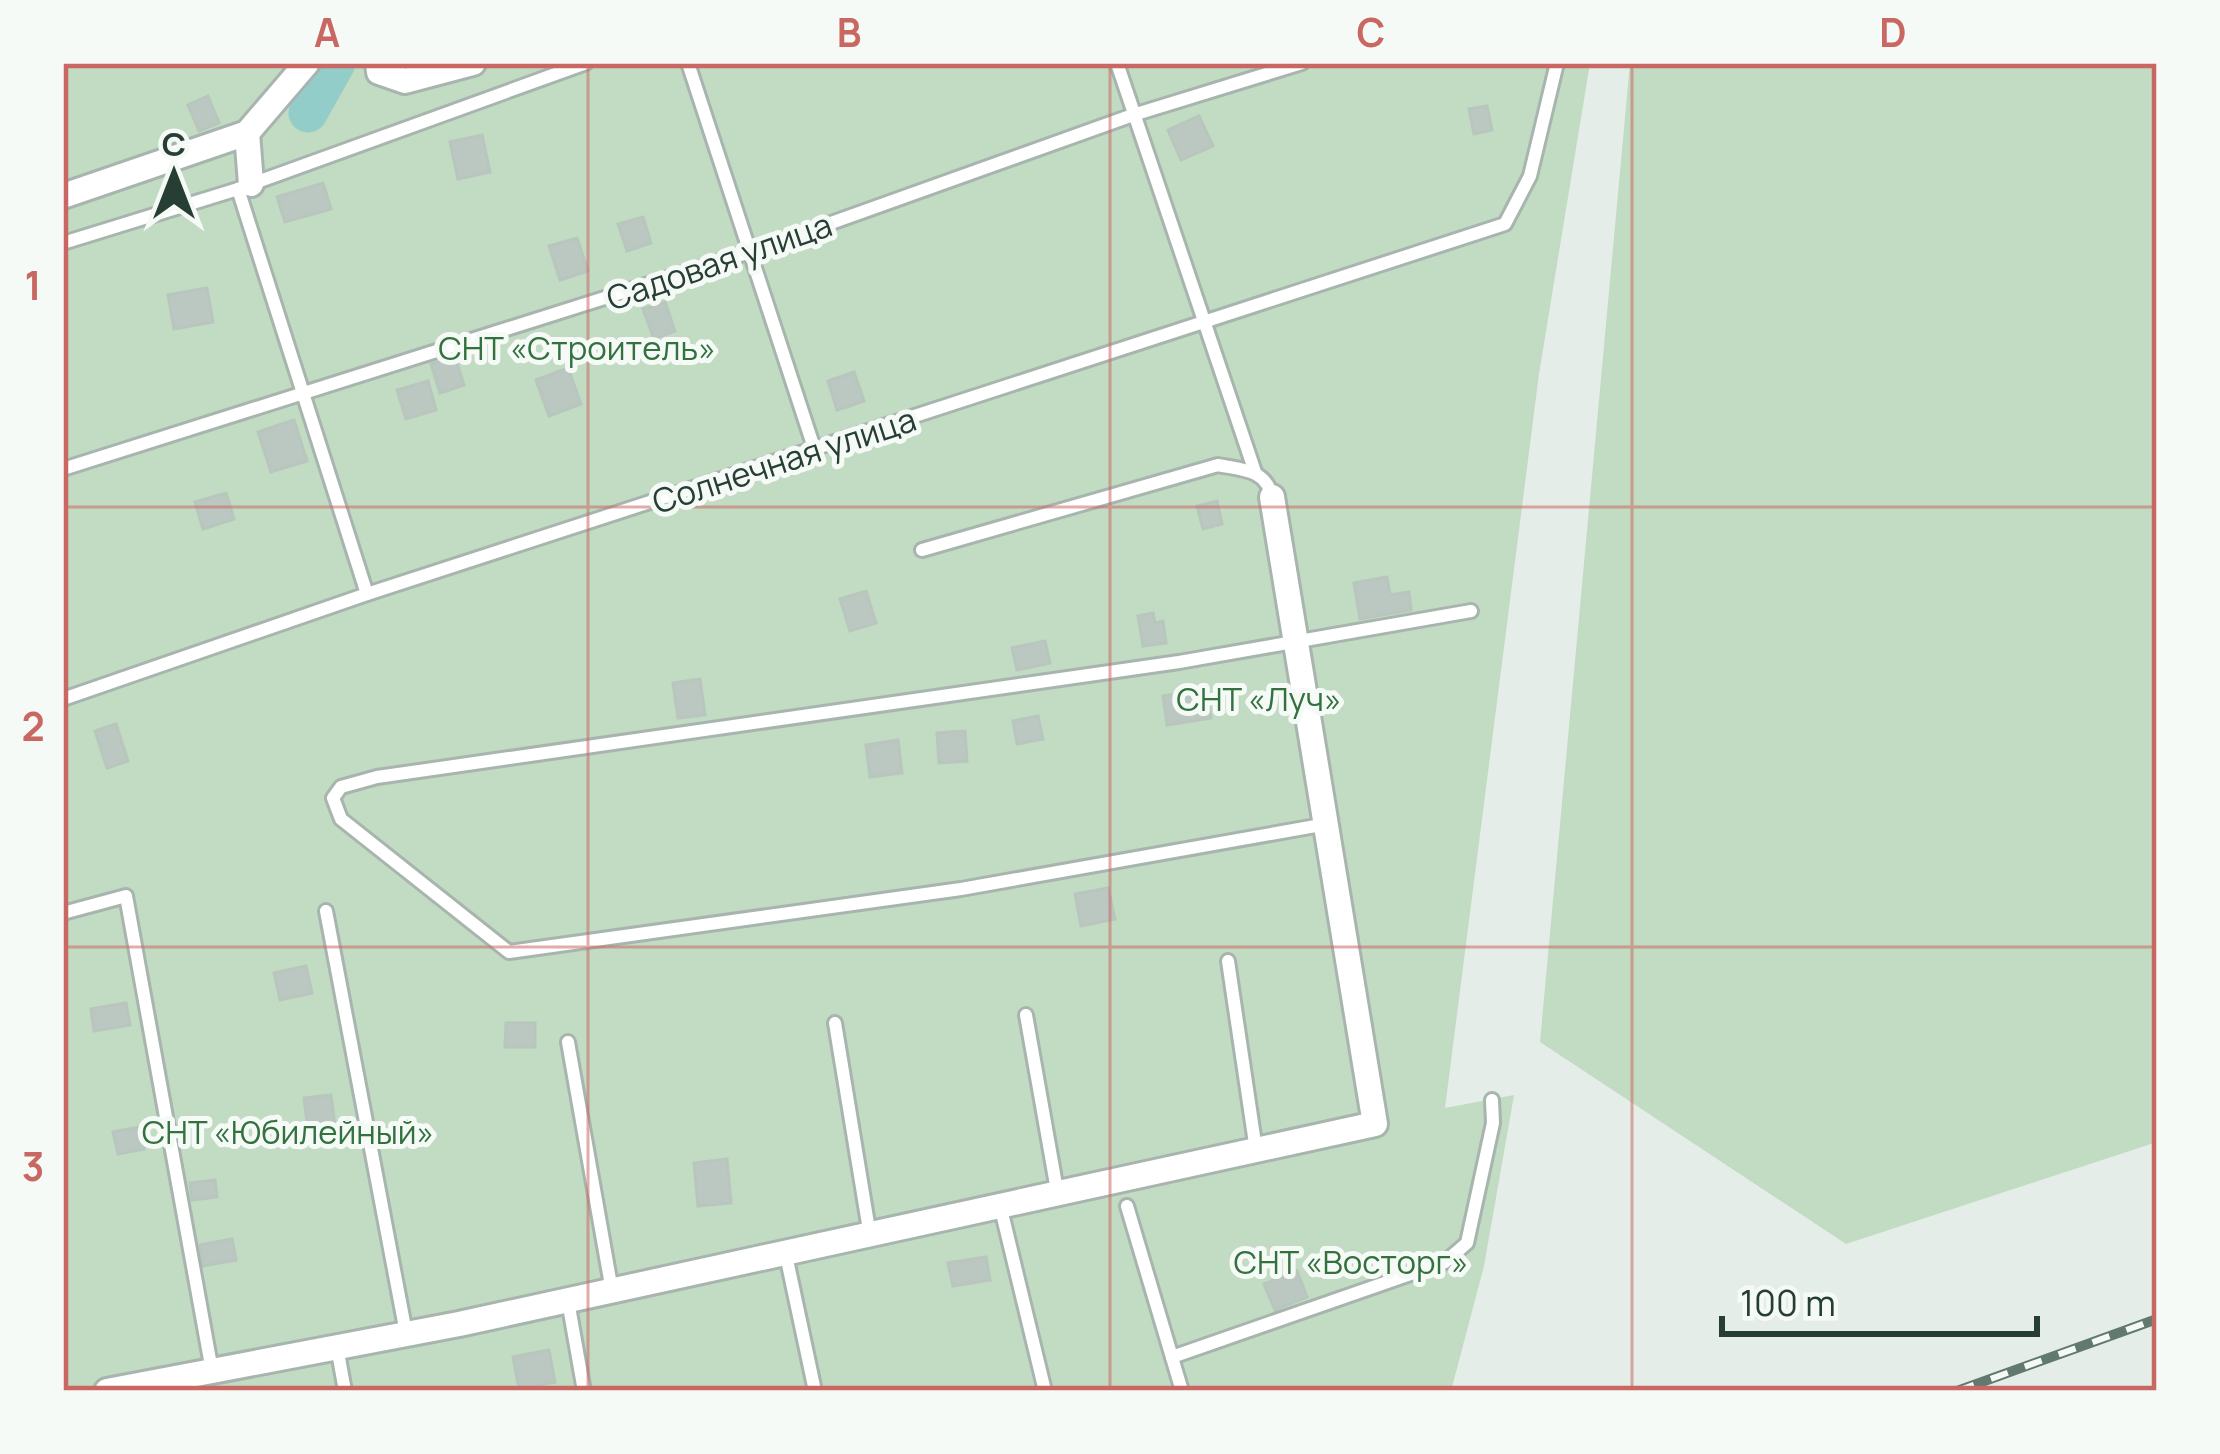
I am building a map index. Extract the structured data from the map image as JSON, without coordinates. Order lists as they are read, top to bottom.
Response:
{
  "streets": {
    "lane": ["Садовая улица", "Солнечная улица"]
  },
  "parks": [
    "СНТ «Строитель»",
    "СНТ «Луч»",
    "СНТ «Юбилейный»",
    "СНТ «Восторг»"
  ],
  "scale_bar": "100 m",
  "north": "top",
  "grid": {
    "columns": [
      "A",
      "B",
      "C",
      "D"
    ],
    "rows": ["1", "2", "3"]
  }
}
